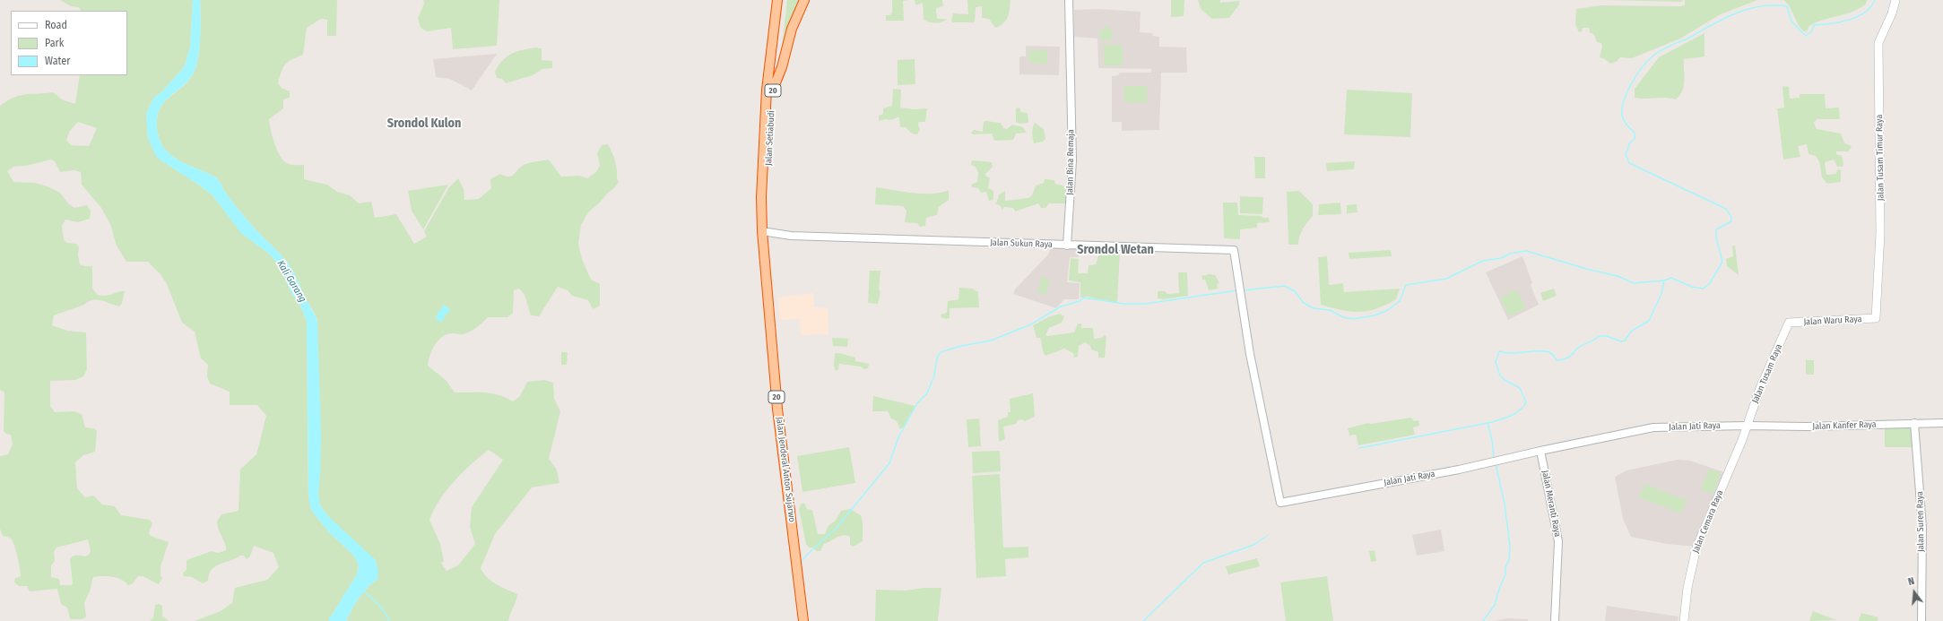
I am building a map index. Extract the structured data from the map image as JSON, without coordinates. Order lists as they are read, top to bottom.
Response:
{
  "streets": {
    "highway": ["20", "Jalan Setiabudi", "Jalan Jenderal Anton Sujarwo"],
    "main road": [
      "Jalan Tusam Timur Raya",
      "Jalan Waru Raya",
      "Jalan Tusam Raya",
      "Jalan Cemara Raya"
    ],
    "street": [
      "Jalan Bina Remaja",
      "Jalan Sukun Raya",
      "Jalan Kanfer Raya",
      "Jalan Jati Raya",
      "Jalan Meranti Raya",
      "Jalan Suren Raya"
    ]
  },
  "crossings": [
    ["Jalan Setiabudi", "Jalan Sukun Raya"],
    ["Jalan Setiabudi", "Jalan Jenderal Anton Sujarwo"],
    ["Jalan Tusam Timur Raya", "Jalan Waru Raya"],
    ["Jalan Bina Remaja", "Jalan Sukun Raya"],
    ["Jalan Sukun Raya", "Jalan Jati Raya"],
    ["Jalan Sukun Raya", "Jalan Jenderal Anton Sujarwo"],
    ["Jalan Waru Raya", "Jalan Tusam Raya"],
    ["Jalan Tusam Raya", "Jalan Kanfer Raya"],
    ["Jalan Tusam Raya", "Jalan Jati Raya"],
    ["Jalan Tusam Raya", "Jalan Cemara Raya"],
    ["Jalan Kanfer Raya", "Jalan Jati Raya"],
    ["Jalan Kanfer Raya", "Jalan Cemara Raya"],
    ["Jalan Kanfer Raya", "Jalan Suren Raya"],
    ["Jalan Jati Raya", "Jalan Meranti Raya"],
    ["Jalan Jati Raya", "Jalan Cemara Raya"]
  ],
  "districts": ["Srondol Kulon", "Srondol Wetan"],
  "water": ["Kali Garang"],
  "legend": ["Road", "Park", "Water"],
  "north": "top"
}
